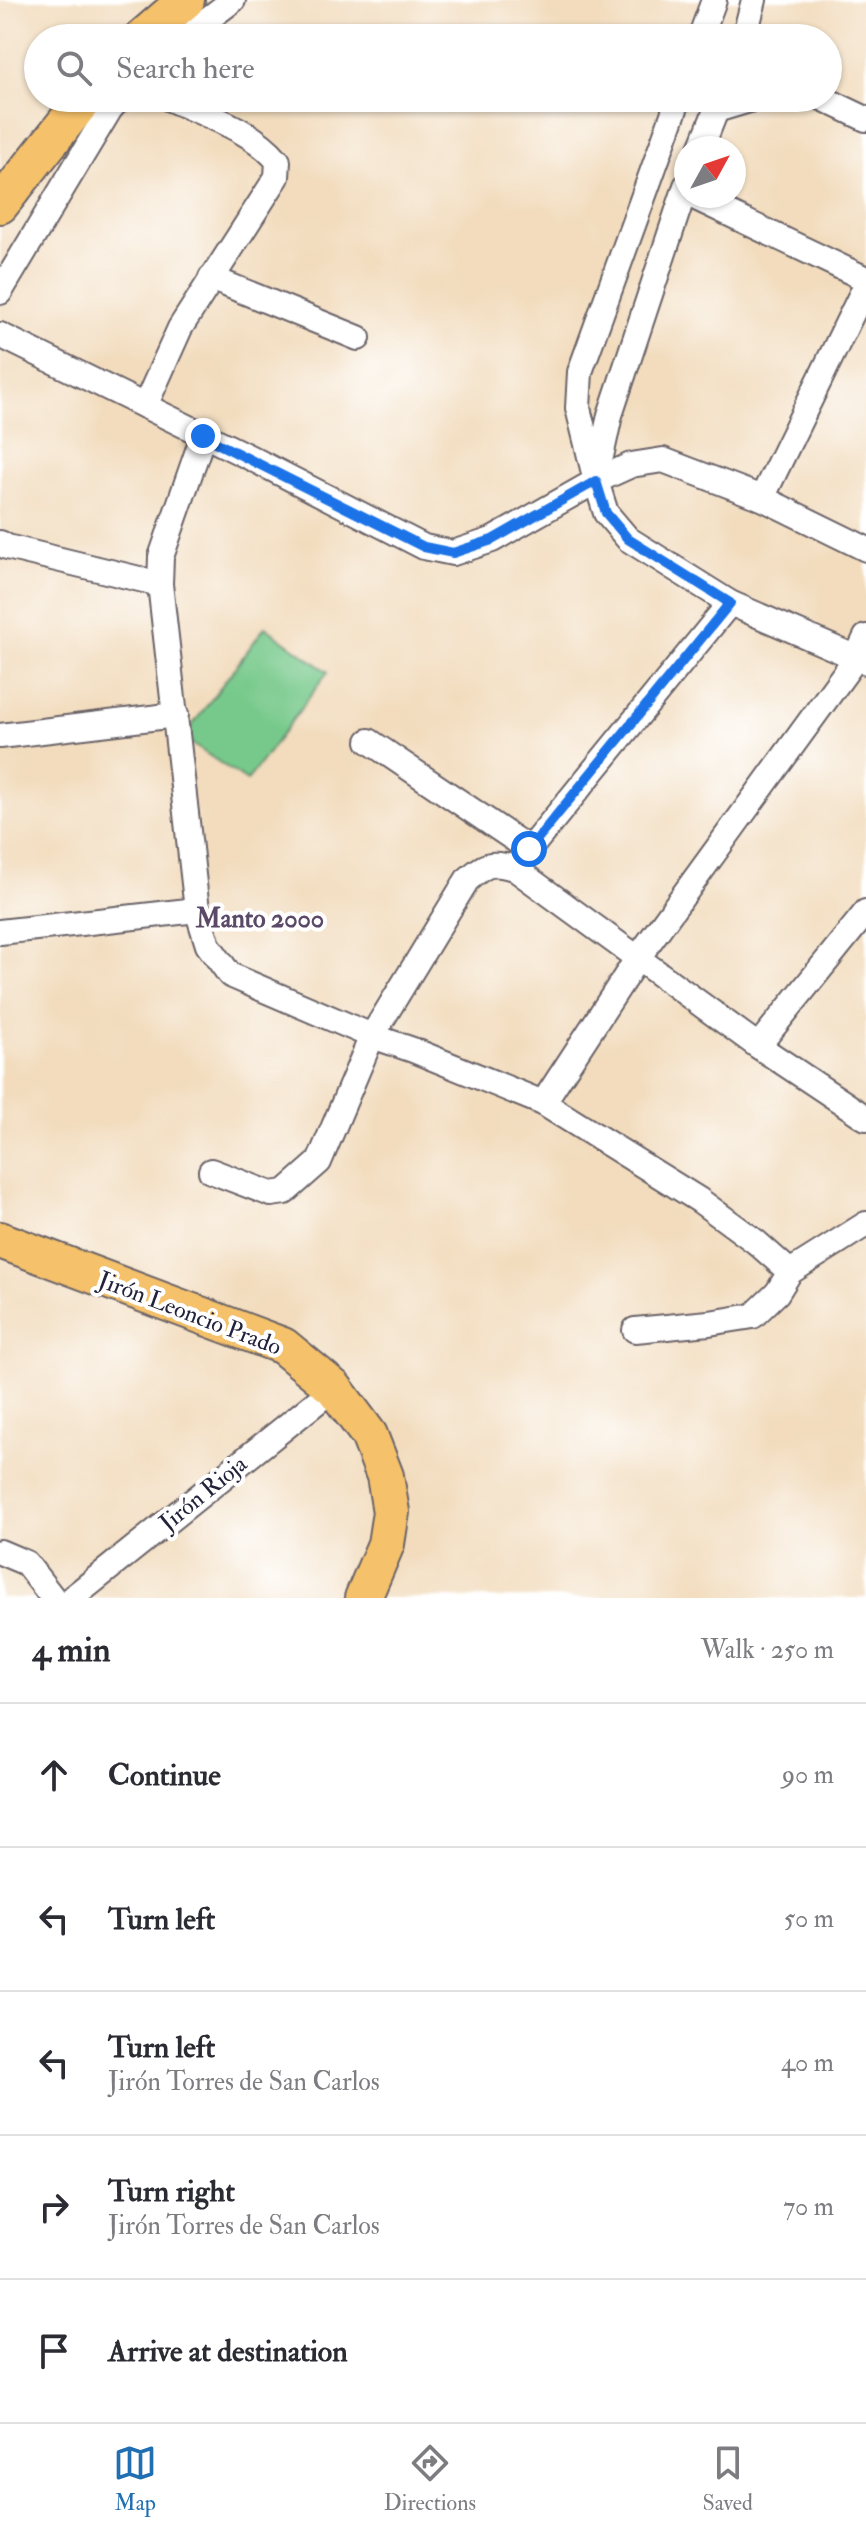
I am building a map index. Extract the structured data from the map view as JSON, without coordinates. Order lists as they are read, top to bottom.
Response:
{
  "streets": {
    "highway": ["Jirón Leoncio Prado"],
    "street": ["Jirón Rioja"]
  },
  "crossings": [
    ["Jirón Leoncio Prado", "Jirón Rioja"]
  ],
  "districts": ["Manto 2000"],
  "north": "top right",
  "page": {
    "search": "Search here",
    "heading": ["4 min", "Walk · 250 m"],
    "list": [
      ["Continue", "90 m"],
      ["Turn left", "50 m"],
      ["Turn left", "Jirón Torres de San Carlos", "40 m"],
      ["Turn right", "Jirón Torres de San Carlos", "70 m"],
      "Arrive at destination"
    ],
    "nav": ["Map", "Directions", "Saved"]
  }
}
